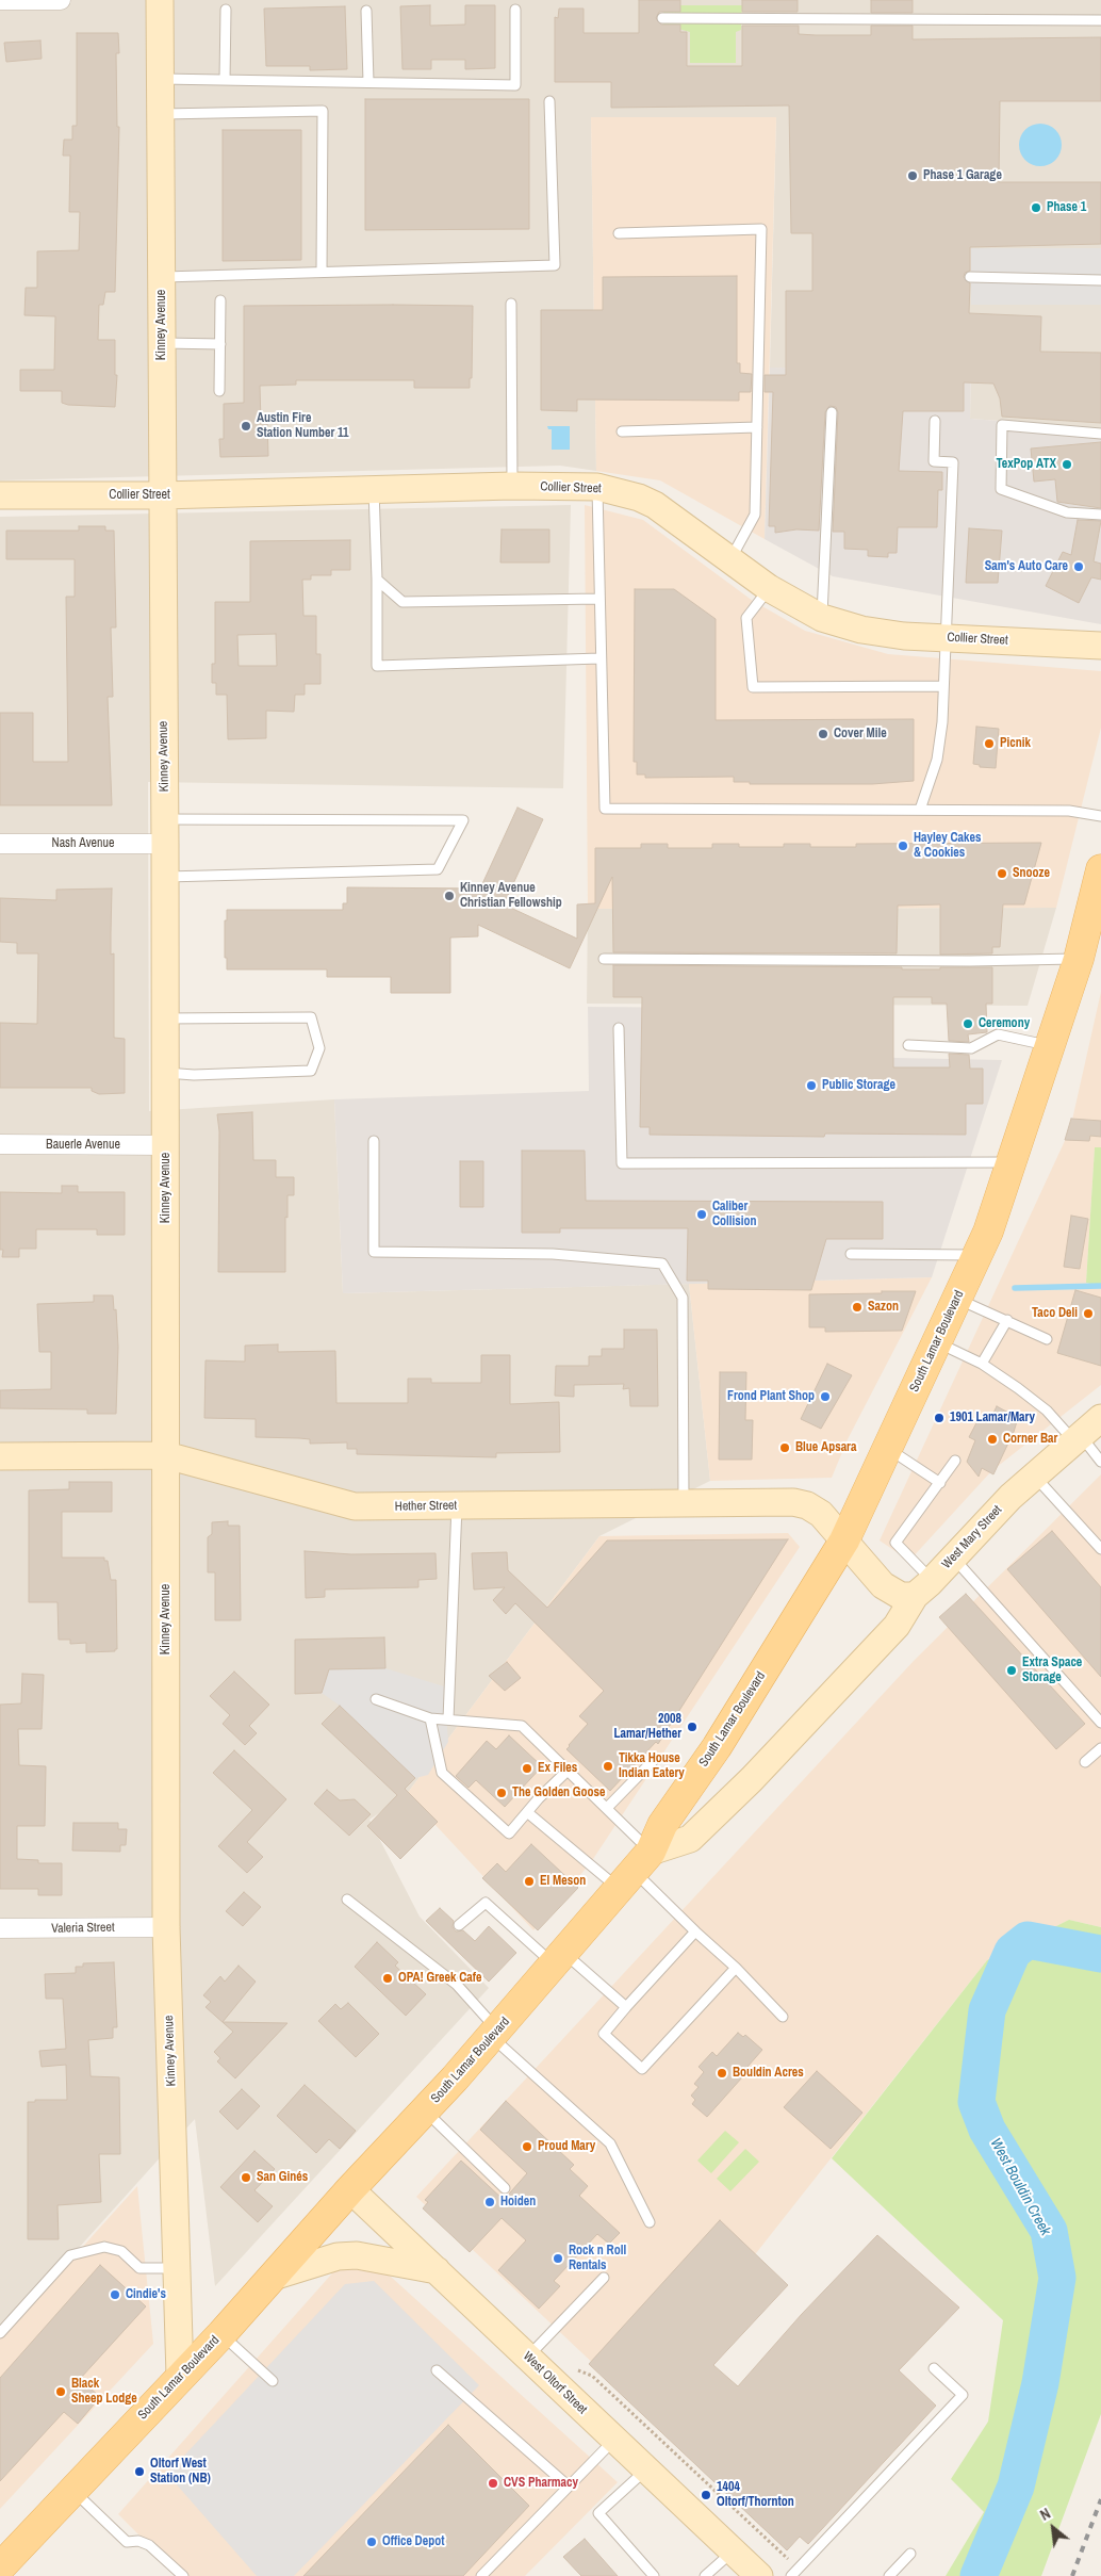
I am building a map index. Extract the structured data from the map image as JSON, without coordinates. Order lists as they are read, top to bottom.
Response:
{
  "streets": {
    "main road": ["South Lamar Boulevard"],
    "street": [
      "Kinney Avenue",
      "Collier Street",
      "Nash Avenue",
      "Bauerle Avenue",
      "Hether Street",
      "West Mary Street",
      "Valeria Street",
      "West Oltorf Street"
    ]
  },
  "crossings": [
    ["Kinney Avenue", "Collier Street"],
    ["Kinney Avenue", "Nash Avenue"],
    ["Kinney Avenue", "Bauerle Avenue"],
    ["Kinney Avenue", "South Lamar Boulevard"],
    ["Kinney Avenue", "Hether Street"],
    ["Kinney Avenue", "Valeria Street"],
    ["South Lamar Boulevard", "Hether Street"],
    ["South Lamar Boulevard", "West Mary Street"],
    ["South Lamar Boulevard", "West Oltorf Street"]
  ],
  "water": ["West Bouldin Creek"],
  "places": [
    "Phase 1 Garage",
    "Phase 1",
    "Austin Fire Station Number 11",
    "TexPop ATX",
    "Sam's Auto Care",
    "Cover Mile",
    "Picnik",
    "Hayley Cakes & Cookies",
    "Snooze",
    "Kinney Avenue Christian Fellowship",
    "Ceremony",
    "Public Storage",
    "Caliber Collision",
    "Sazon",
    "Taco Deli",
    "Frond Plant Shop",
    "1901 Lamar/Mary",
    "Corner Bar",
    "Blue Apsara",
    "Extra Space Storage",
    "2008 Lamar/Hether",
    "Tikka House Indian Eatery",
    "Ex Files",
    "The Golden Goose",
    "El Meson",
    "OPA! Greek Cafe",
    "Bouldin Acres",
    "Proud Mary",
    "San Ginés",
    "Hoiden",
    "Rock n Roll Rentals",
    "Cindie's",
    "Black Sheep Lodge",
    "Oltorf West Station (NB)",
    "CVS Pharmacy",
    "1404 Oltorf/Thornton",
    "Office Depot"
  ],
  "north": "top left"
}
